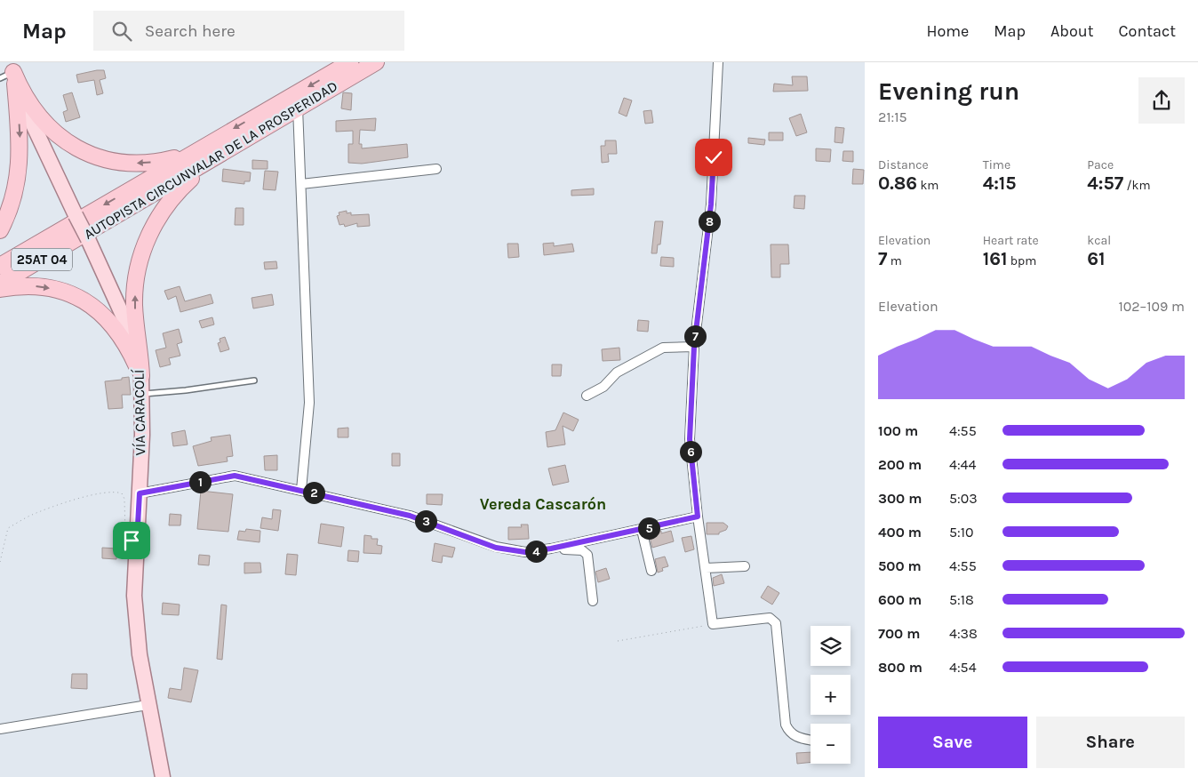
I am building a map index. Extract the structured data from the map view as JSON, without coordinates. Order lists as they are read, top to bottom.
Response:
{
  "streets": {
    "highway": ["AUTOPISTA CIRCUNVALAR DE LA PROSPERIDAD", "25AT 04"],
    "main road": ["VÍA CARACOLÍ"]
  },
  "districts": ["Vereda Cascarón"],
  "page": {
    "header": "Map",
    "search": "Search here",
    "nav": [
      "Home",
      "Map",
      "About",
      "Contact"
    ],
    "heading": ["Evening run", "21:15"],
    "stats": [
      ["Distance", "0.86 km"],
      ["Time", "4:15"],
      ["Pace", "4:57 /km"],
      ["Elevation", "7 m"],
      ["Heart rate", "161 bpm"],
      ["kcal", "61"]
    ],
    "pins": [
      "8",
      "7",
      "6",
      "1",
      "2",
      "3",
      "5",
      "4"
    ],
    "chart": ["Elevation", "102–109 m"],
    "list": [
      {
        "name": "100 m",
        "note": "4:55"
      },
      {
        "name": "200 m",
        "note": "4:44"
      },
      {
        "name": "300 m",
        "note": "5:03"
      },
      {
        "name": "400 m",
        "note": "5:10"
      },
      {
        "name": "500 m",
        "note": "4:55"
      },
      {
        "name": "600 m",
        "note": "5:18"
      },
      {
        "name": "700 m",
        "note": "4:38"
      },
      {
        "name": "800 m",
        "note": "4:54"
      }
    ],
    "map_buttons": ["+", "−"],
    "buttons": ["Save", "Share"]
  }
}
